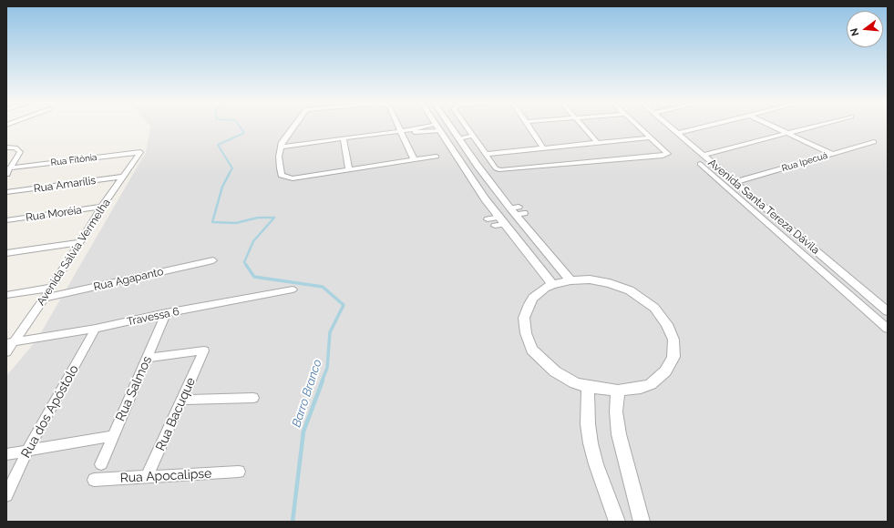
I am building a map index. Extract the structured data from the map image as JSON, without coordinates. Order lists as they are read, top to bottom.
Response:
{
  "streets": {
    "street": [
      "Rua Fitônia",
      "Rua Ipecuá",
      "Rua Amarílis",
      "Avenida Santa Tereza Dávila",
      "Rua Moréia",
      "Avenida Sálvia Vermelha",
      "Rua Agapanto",
      "Travessa 6",
      "Rua Salmos",
      "Rua dos Apóstolo",
      "Rua Bacuque",
      "Rua Apocalipse"
    ]
  },
  "crossings": [
    ["Rua Fitônia", "Avenida Sálvia Vermelha"],
    ["Rua Ipecuá", "Avenida Santa Tereza Dávila"],
    ["Rua Amarílis", "Avenida Sálvia Vermelha"],
    ["Rua Moréia", "Avenida Sálvia Vermelha"],
    ["Avenida Sálvia Vermelha", "Rua Agapanto"],
    ["Avenida Sálvia Vermelha", "Travessa 6"],
    ["Travessa 6", "Rua Salmos"],
    ["Travessa 6", "Rua dos Apóstolo"],
    ["Rua Salmos", "Rua Bacuque"],
    ["Rua Bacuque", "Rua Apocalipse"]
  ],
  "water": ["Barro Branco"],
  "north": "left"
}
